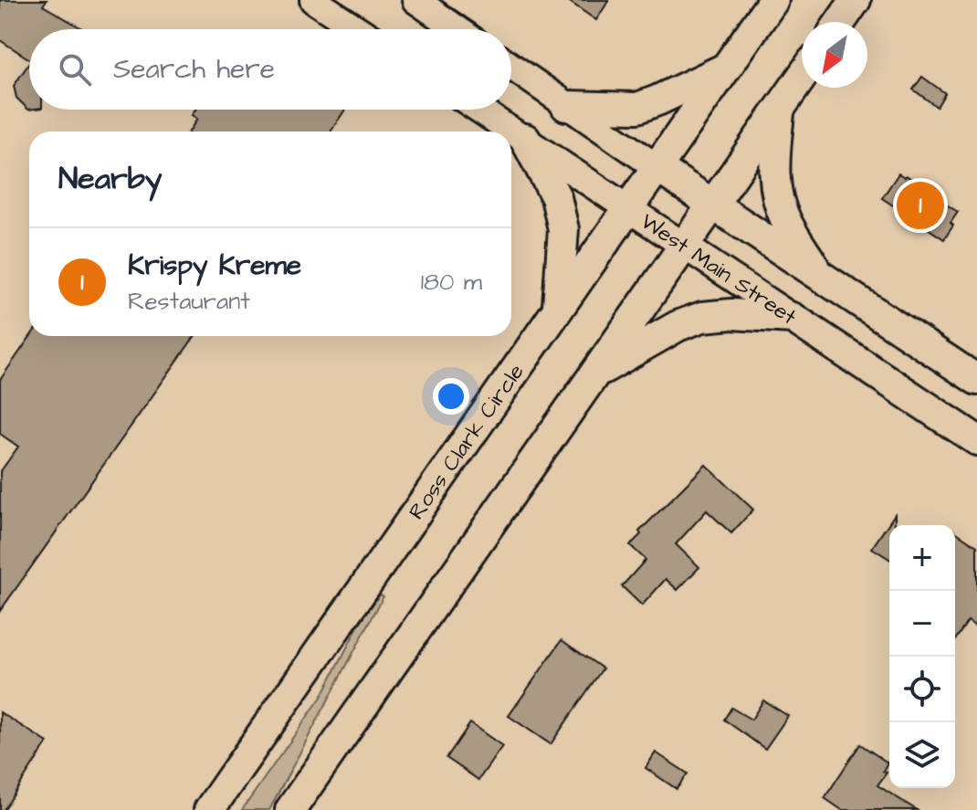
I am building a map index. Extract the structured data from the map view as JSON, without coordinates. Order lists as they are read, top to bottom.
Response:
{
  "streets": {
    "highway": ["West Main Street", "Ross Clark Circle"]
  },
  "crossings": [
    ["West Main Street", "Ross Clark Circle"]
  ],
  "north": "bottom left",
  "page": {
    "search": "Search here",
    "heading": "Nearby",
    "pins": "1",
    "list": [
      {
        "mark": "1",
        "name": "Krispy Kreme",
        "note": "Restaurant",
        "value": "180 m"
      }
    ],
    "map_buttons": ["+", "−"]
  }
}
